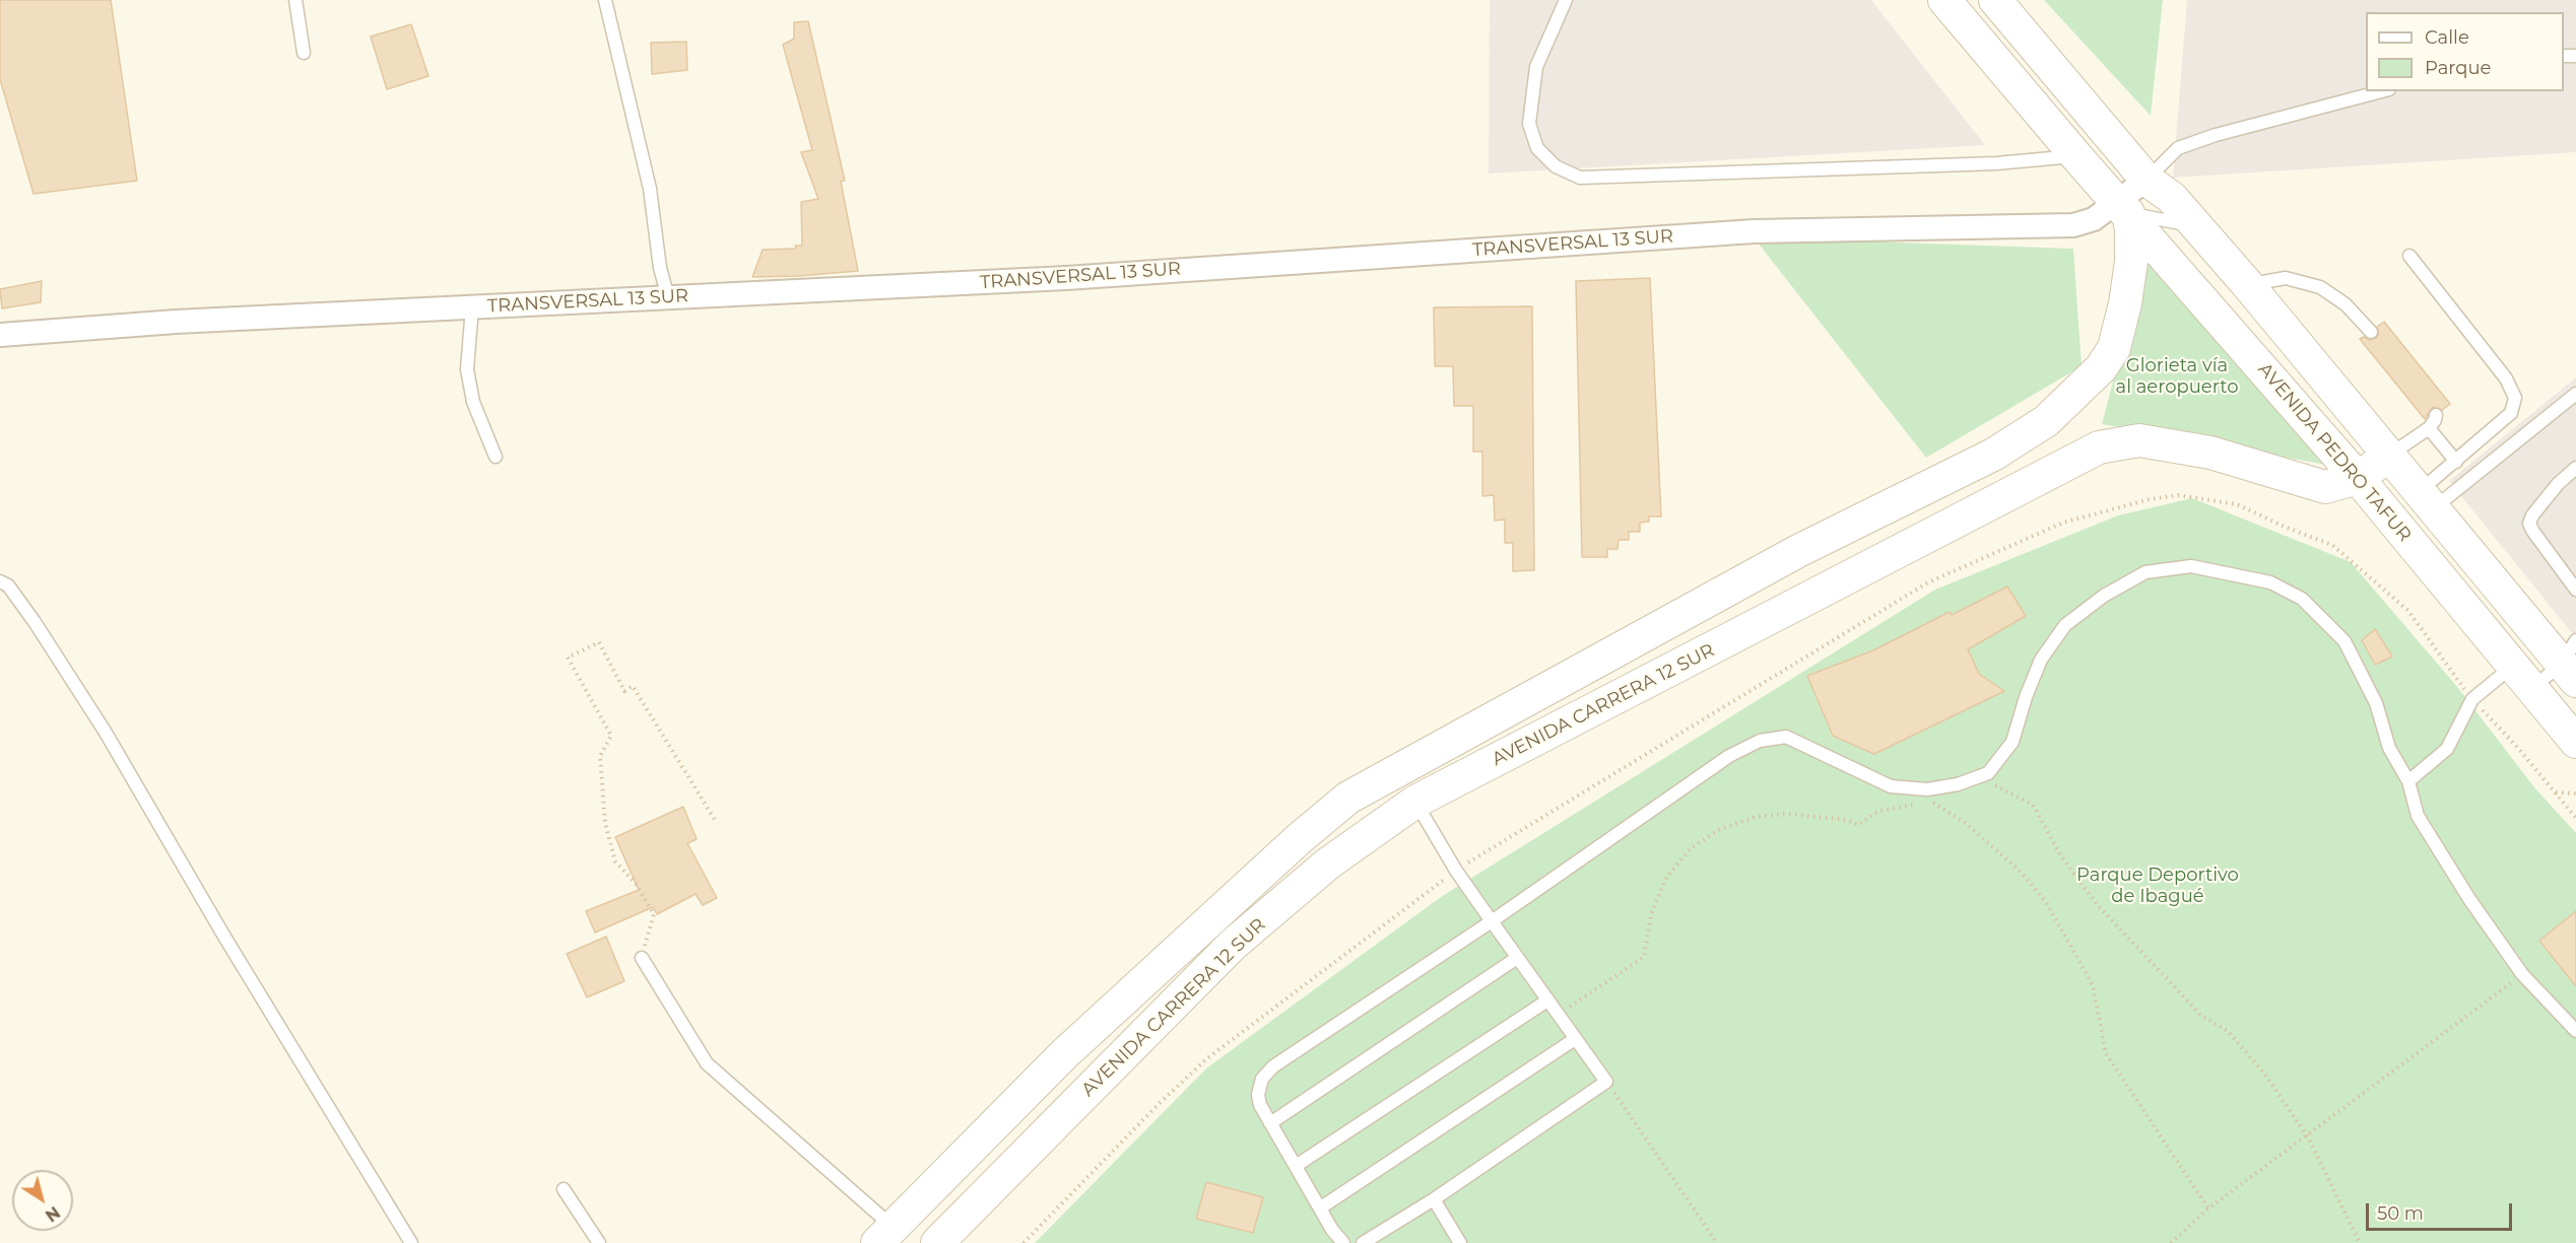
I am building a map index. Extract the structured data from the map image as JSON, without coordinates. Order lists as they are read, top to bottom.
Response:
{
  "streets": {
    "street": ["TRANSVERSAL 13 SUR", "AVENIDA PEDRO TAFUR", "AVENIDA CARRERA 12 SUR"]
  },
  "crossings": [
    ["TRANSVERSAL 13 SUR", "AVENIDA PEDRO TAFUR"],
    ["TRANSVERSAL 13 SUR", "AVENIDA CARRERA 12 SUR"],
    ["AVENIDA PEDRO TAFUR", "AVENIDA CARRERA 12 SUR"]
  ],
  "parks": ["Glorieta vía al aeropuerto", "Parque Deportivo de Ibagué"],
  "legend": ["Calle", "Parque"],
  "scale_bar": "50 m",
  "north": "bottom right"
}
